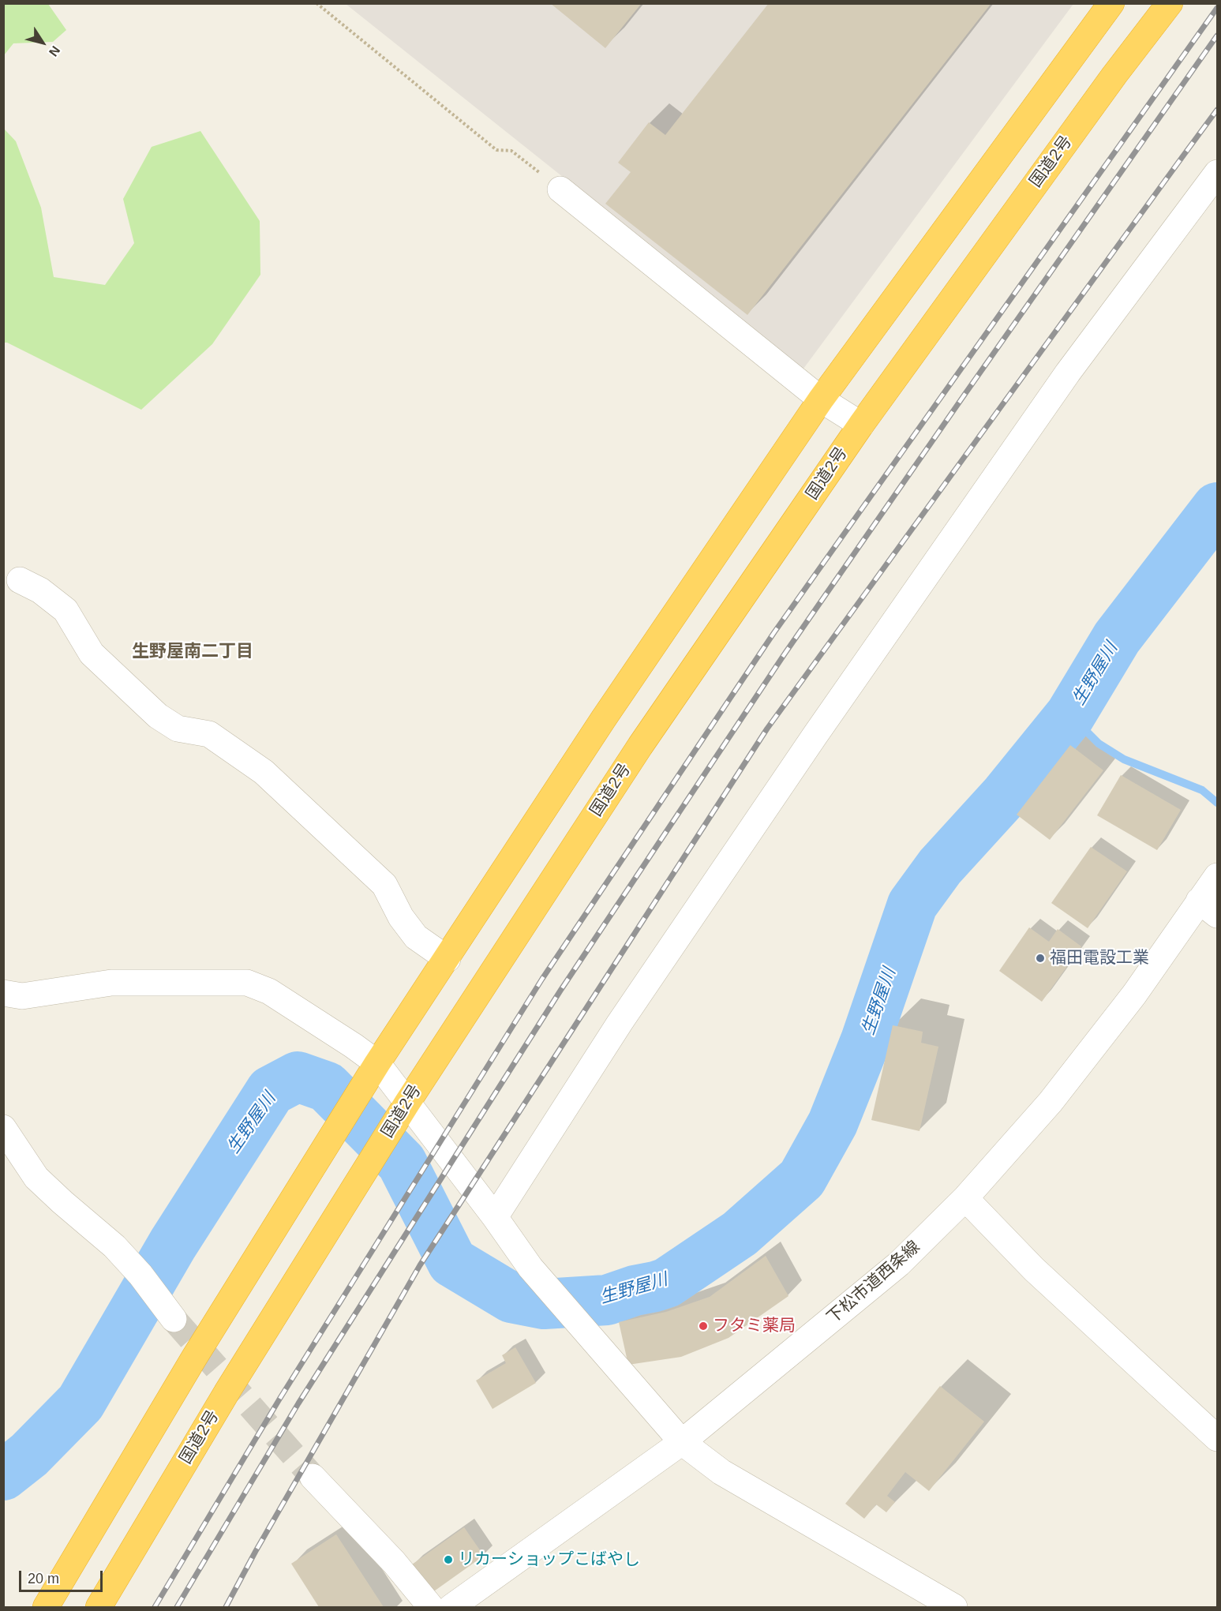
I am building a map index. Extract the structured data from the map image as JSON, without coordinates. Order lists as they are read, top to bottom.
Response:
{
  "streets": {
    "highway": ["国道2号"],
    "street": ["下松市道西条線"]
  },
  "districts": ["生野屋南二丁目"],
  "water": ["生野屋川"],
  "places": ["福田電設工業", "フタミ薬局", "リカーショップこばやし"],
  "scale_bar": "20 m",
  "north": "bottom right"
}
